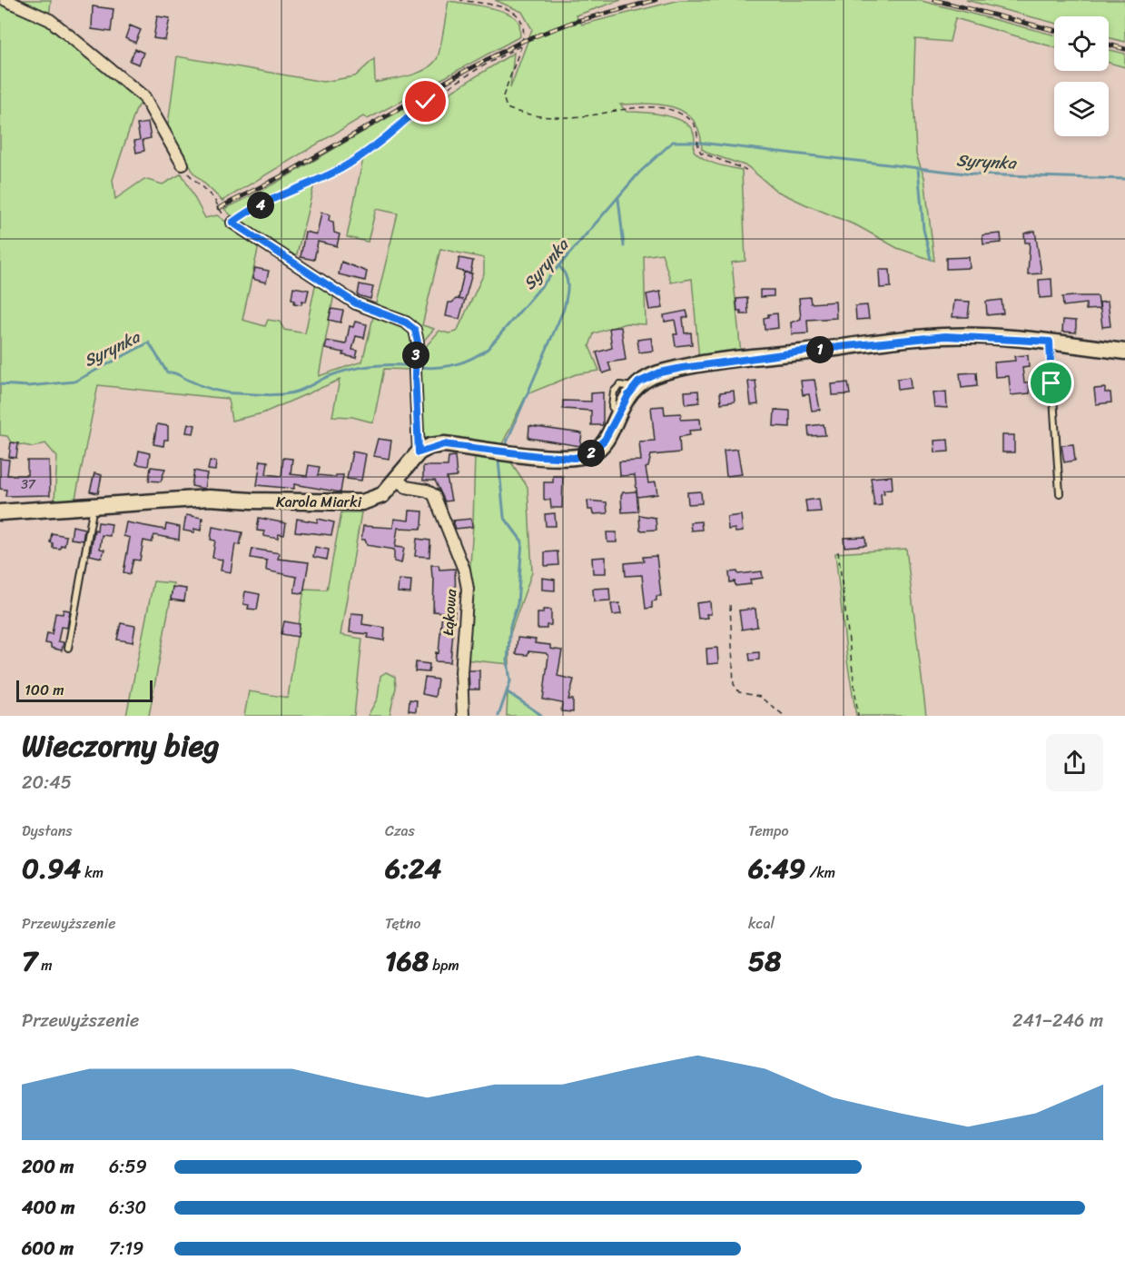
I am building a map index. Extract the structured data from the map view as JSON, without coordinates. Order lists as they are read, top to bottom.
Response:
{
  "streets": {
    "street": ["Karola Miarki", "Łąkowa"]
  },
  "crossings": [
    ["Karola Miarki", "Łąkowa"]
  ],
  "water": ["Syrynka"],
  "house_numbers": ["37"],
  "scale_bar": "100 m",
  "page": {
    "pins": [
      "4",
      "1",
      "3",
      "2"
    ],
    "scale": "100 m",
    "heading": ["Wieczorny bieg", "20:45"],
    "stats": [
      ["Dystans", "0.94 km"],
      ["Czas", "6:24"],
      ["Tempo", "6:49 /km"],
      ["Przewyższenie", "7 m"],
      ["Tętno", "168 bpm"],
      ["kcal", "58"]
    ],
    "chart": ["Przewyższenie", "241–246 m"],
    "list": [
      {
        "name": "200 m",
        "note": "6:59"
      },
      {
        "name": "400 m",
        "note": "6:30"
      },
      {
        "name": "600 m",
        "note": "7:19"
      }
    ]
  }
}
